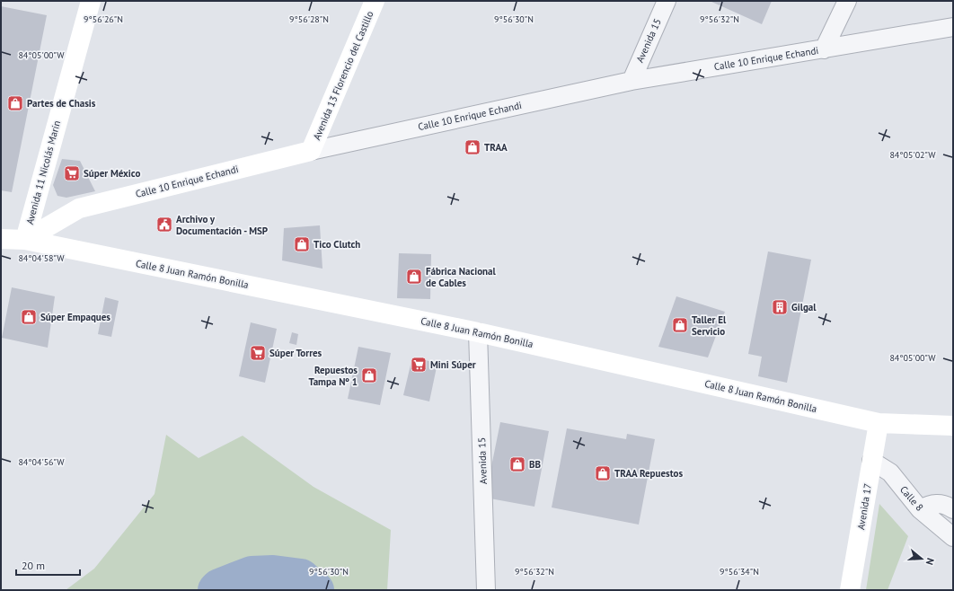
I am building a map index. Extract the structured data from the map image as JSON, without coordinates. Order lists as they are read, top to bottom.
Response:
{
  "streets": {
    "street": [
      "Avenida 15",
      "Calle 10 Enrique Echandi",
      "Avenida 13 Florencio del Castillo",
      "Avenida 11 Nicolás Marín",
      "Calle 8 Juan Ramón Bonilla",
      "Calle 8",
      "Avenida 17"
    ]
  },
  "crossings": [
    ["Avenida 15", "Calle 10 Enrique Echandi"],
    ["Avenida 15", "Calle 8 Juan Ramón Bonilla"],
    ["Calle 10 Enrique Echandi", "Avenida 13 Florencio del Castillo"],
    ["Calle 10 Enrique Echandi", "Avenida 11 Nicolás Marín"],
    ["Calle 10 Enrique Echandi", "Calle 8 Juan Ramón Bonilla"],
    ["Avenida 11 Nicolás Marín", "Calle 8 Juan Ramón Bonilla"],
    ["Calle 8 Juan Ramón Bonilla", "Avenida 17"],
    ["Calle 8", "Avenida 17"]
  ],
  "places": {
    "shop": [
      "Partes de Chasis",
      "TRAA",
      "Tico Clutch",
      "Fábrica Nacional de Cables",
      "Súper Empaques",
      "Taller El Servicio",
      "Repuestos Tampa Nº 1",
      "BB",
      "TRAA Repuestos"
    ],
    "supermarket": ["Súper México", "Súper Torres", "Mini Súper"],
    "public building": ["Archivo y Documentación - MSP"],
    "building": ["Gilgal"]
  },
  "scale_bar": "20 m",
  "north": "right",
  "coordinates": [
    "9°56'26\"N",
    "9°56'28\"N",
    "9°56'30\"N",
    "9°56'32\"N",
    "84°05'00\"W",
    "84°05'02\"W",
    "84°04'58\"W",
    "84°04'56\"W",
    "9°56'34\"N"
  ]
}
